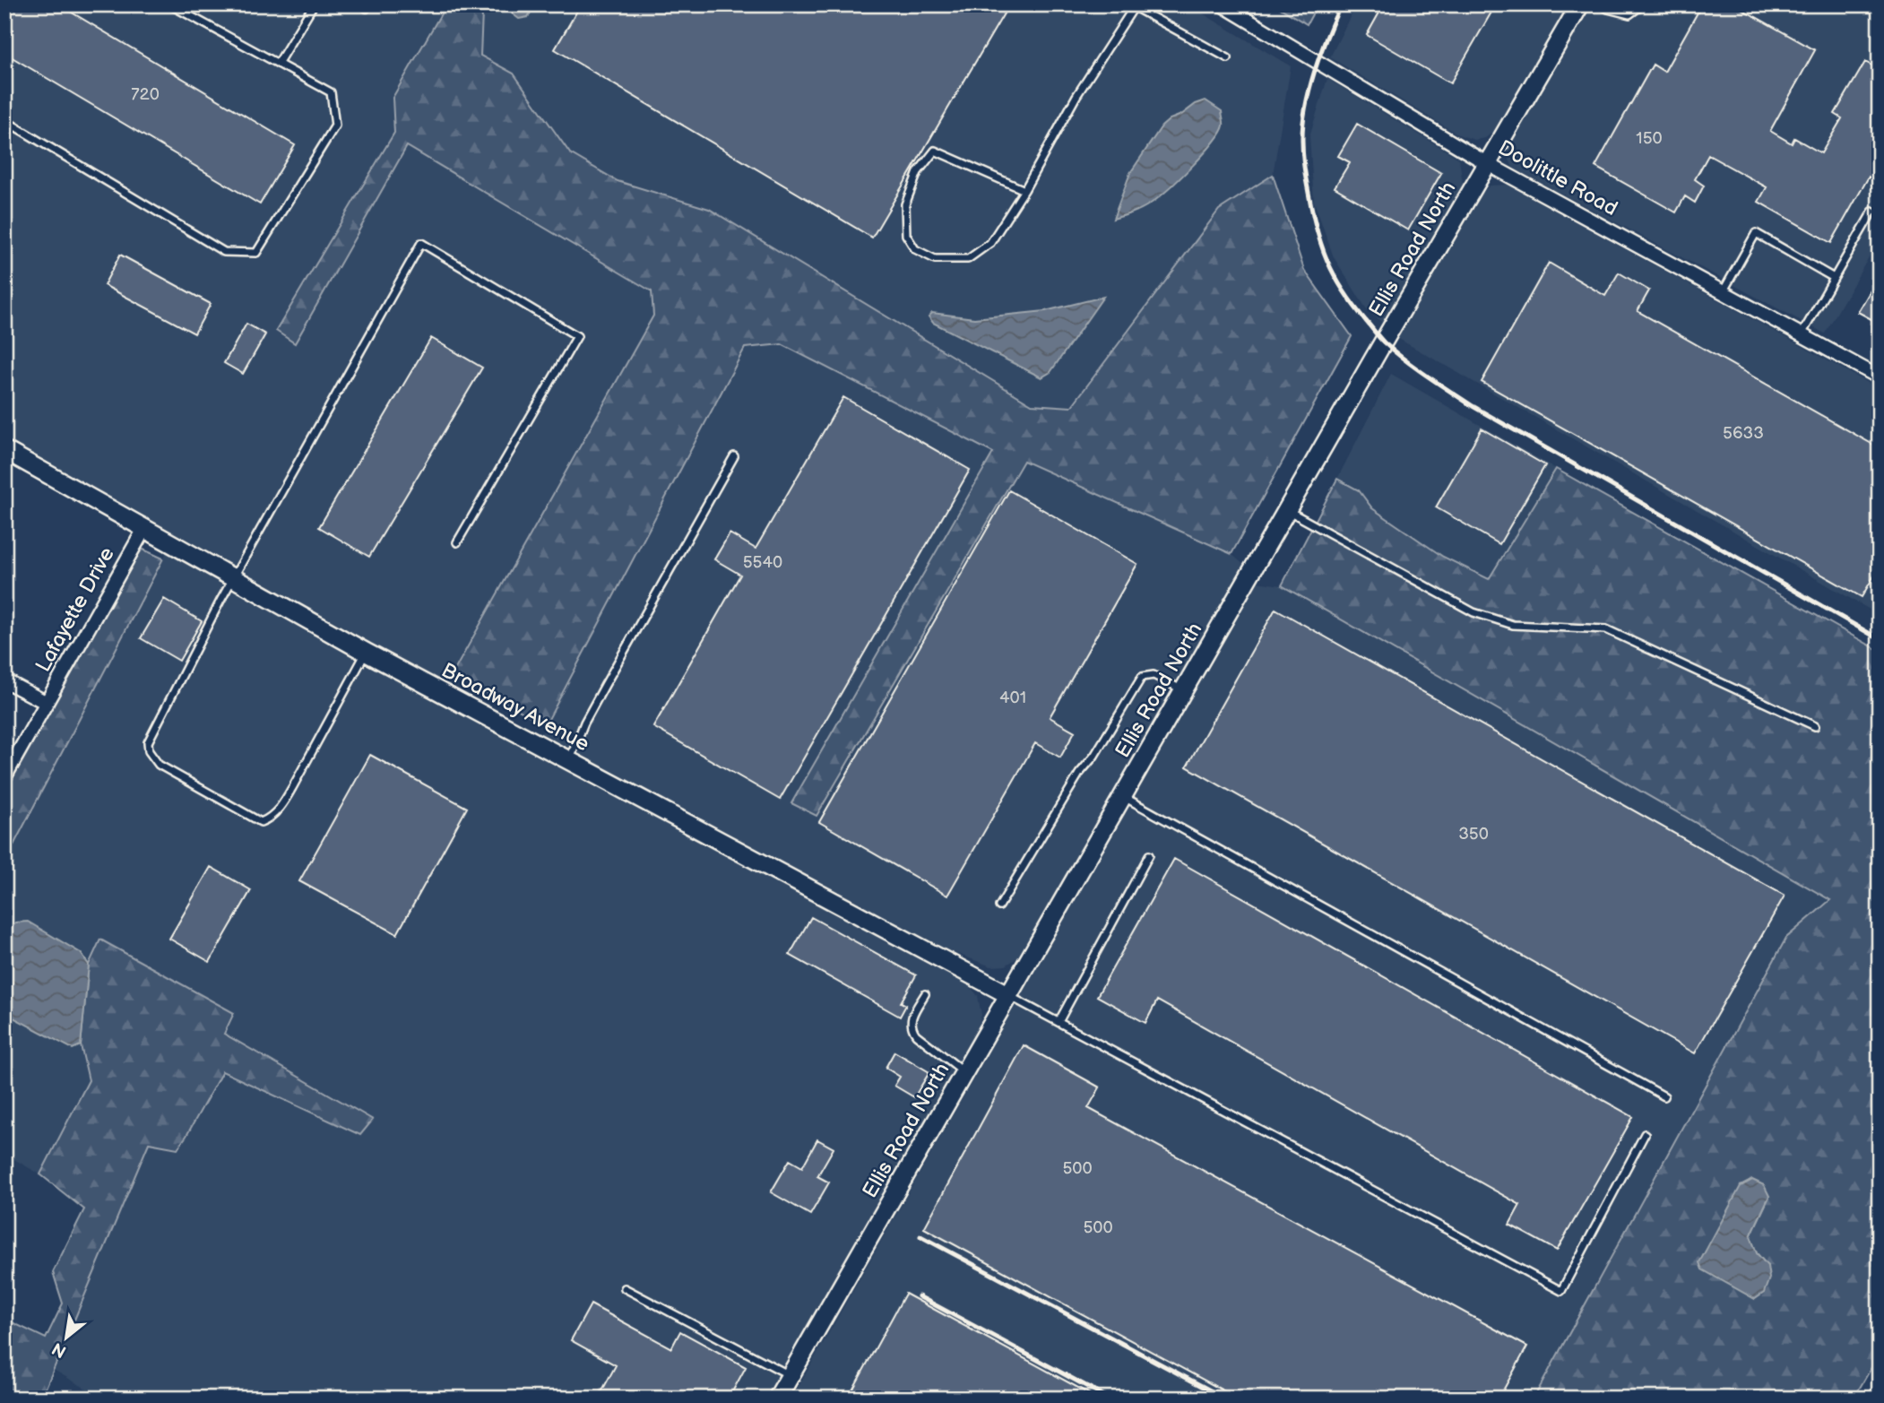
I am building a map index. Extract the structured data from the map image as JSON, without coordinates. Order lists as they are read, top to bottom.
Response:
{
  "streets": {
    "street": [
      "Doolittle Road",
      "Ellis Road North",
      "Lafayette Drive",
      "Broadway Avenue"
    ]
  },
  "crossings": [
    ["Doolittle Road", "Ellis Road North"],
    ["Ellis Road North", "Broadway Avenue"],
    ["Lafayette Drive", "Broadway Avenue"]
  ],
  "house_numbers": [
    "720",
    "150",
    "5633",
    "5540",
    "401",
    "350",
    "500",
    "500"
  ],
  "north": "bottom left"
}
